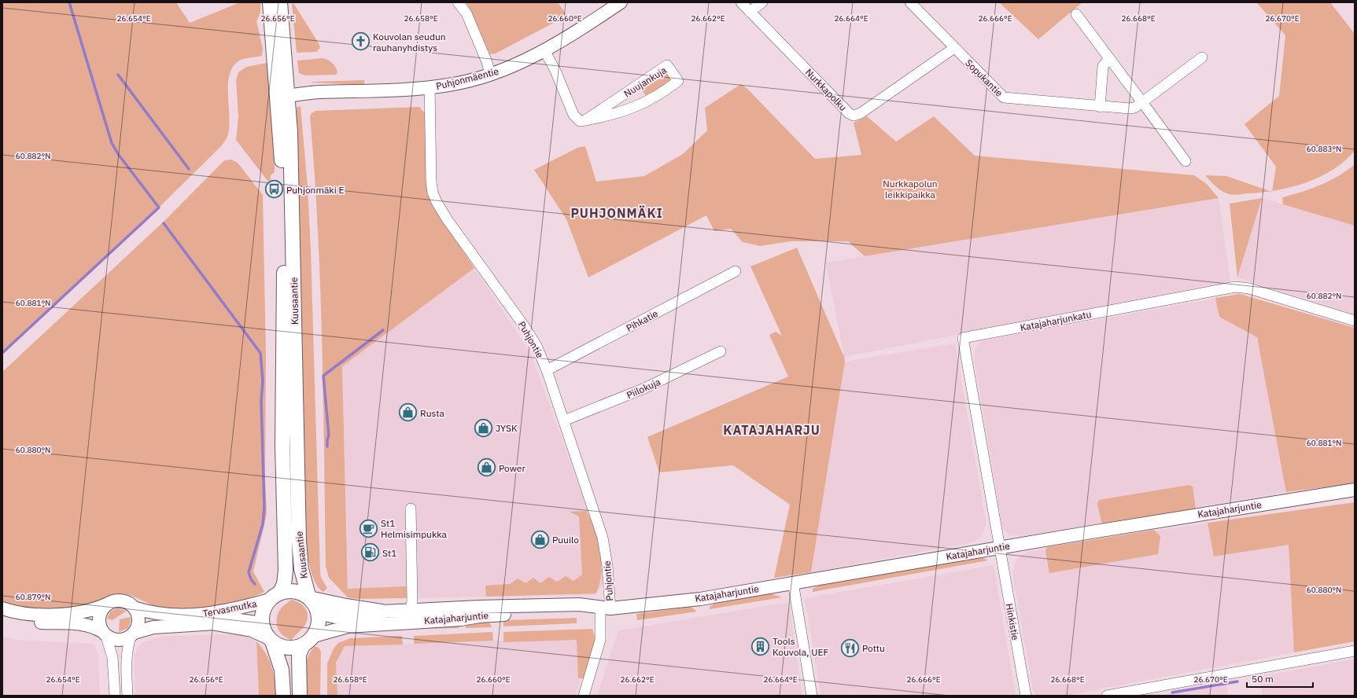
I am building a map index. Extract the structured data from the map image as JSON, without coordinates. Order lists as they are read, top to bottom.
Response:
{
  "streets": {
    "main road": ["Kuusaantie"],
    "street": [
      "Sopukantie",
      "Puhjonmäentie",
      "Nuujankuja",
      "Nurkkapolku",
      "Pihkatie",
      "Katajaharjunkatu",
      "Puhjontie",
      "Piilokuja",
      "Katajaharjuntie",
      "Tervasmutka",
      "Hinkistie"
    ]
  },
  "crossings": [
    ["Sopukantie", "Nurkkapolku"],
    ["Puhjonmäentie", "Kuusaantie"],
    ["Puhjonmäentie", "Puhjontie"],
    ["Kuusaantie", "Katajaharjuntie"],
    ["Kuusaantie", "Tervasmutka"],
    ["Pihkatie", "Puhjontie"],
    ["Katajaharjunkatu", "Katajaharjuntie"],
    ["Katajaharjunkatu", "Hinkistie"],
    ["Puhjontie", "Piilokuja"],
    ["Puhjontie", "Katajaharjuntie"],
    ["Katajaharjuntie", "Tervasmutka"],
    ["Katajaharjuntie", "Hinkistie"]
  ],
  "districts": ["PUHJONMÄKI", "KATAJAHARJU"],
  "parks": ["Nurkkapolun leikkipaikka"],
  "places": {
    "church": ["Kouvolan seudun rauhanyhdistys"],
    "bus stop": ["Puhjonmäki E"],
    "shop": [
      "Rusta",
      "JYSK",
      "Power",
      "Puuilo"
    ],
    "cafe": ["St1 Helmisimpukka"],
    "fuel station": ["St1"],
    "building": ["Tools Kouvola, UEF"],
    "restaurant": ["Pottu"]
  },
  "scale_bar": "50 m",
  "coordinates": [
    "26.654°E",
    "26.656°E",
    "26.658°E",
    "26.660°E",
    "26.662°E",
    "26.664°E",
    "26.666°E",
    "26.668°E",
    "26.670°E",
    "60.883°N",
    "60.882°N",
    "60.881°N",
    "60.880°N",
    "60.879°N"
  ]
}
